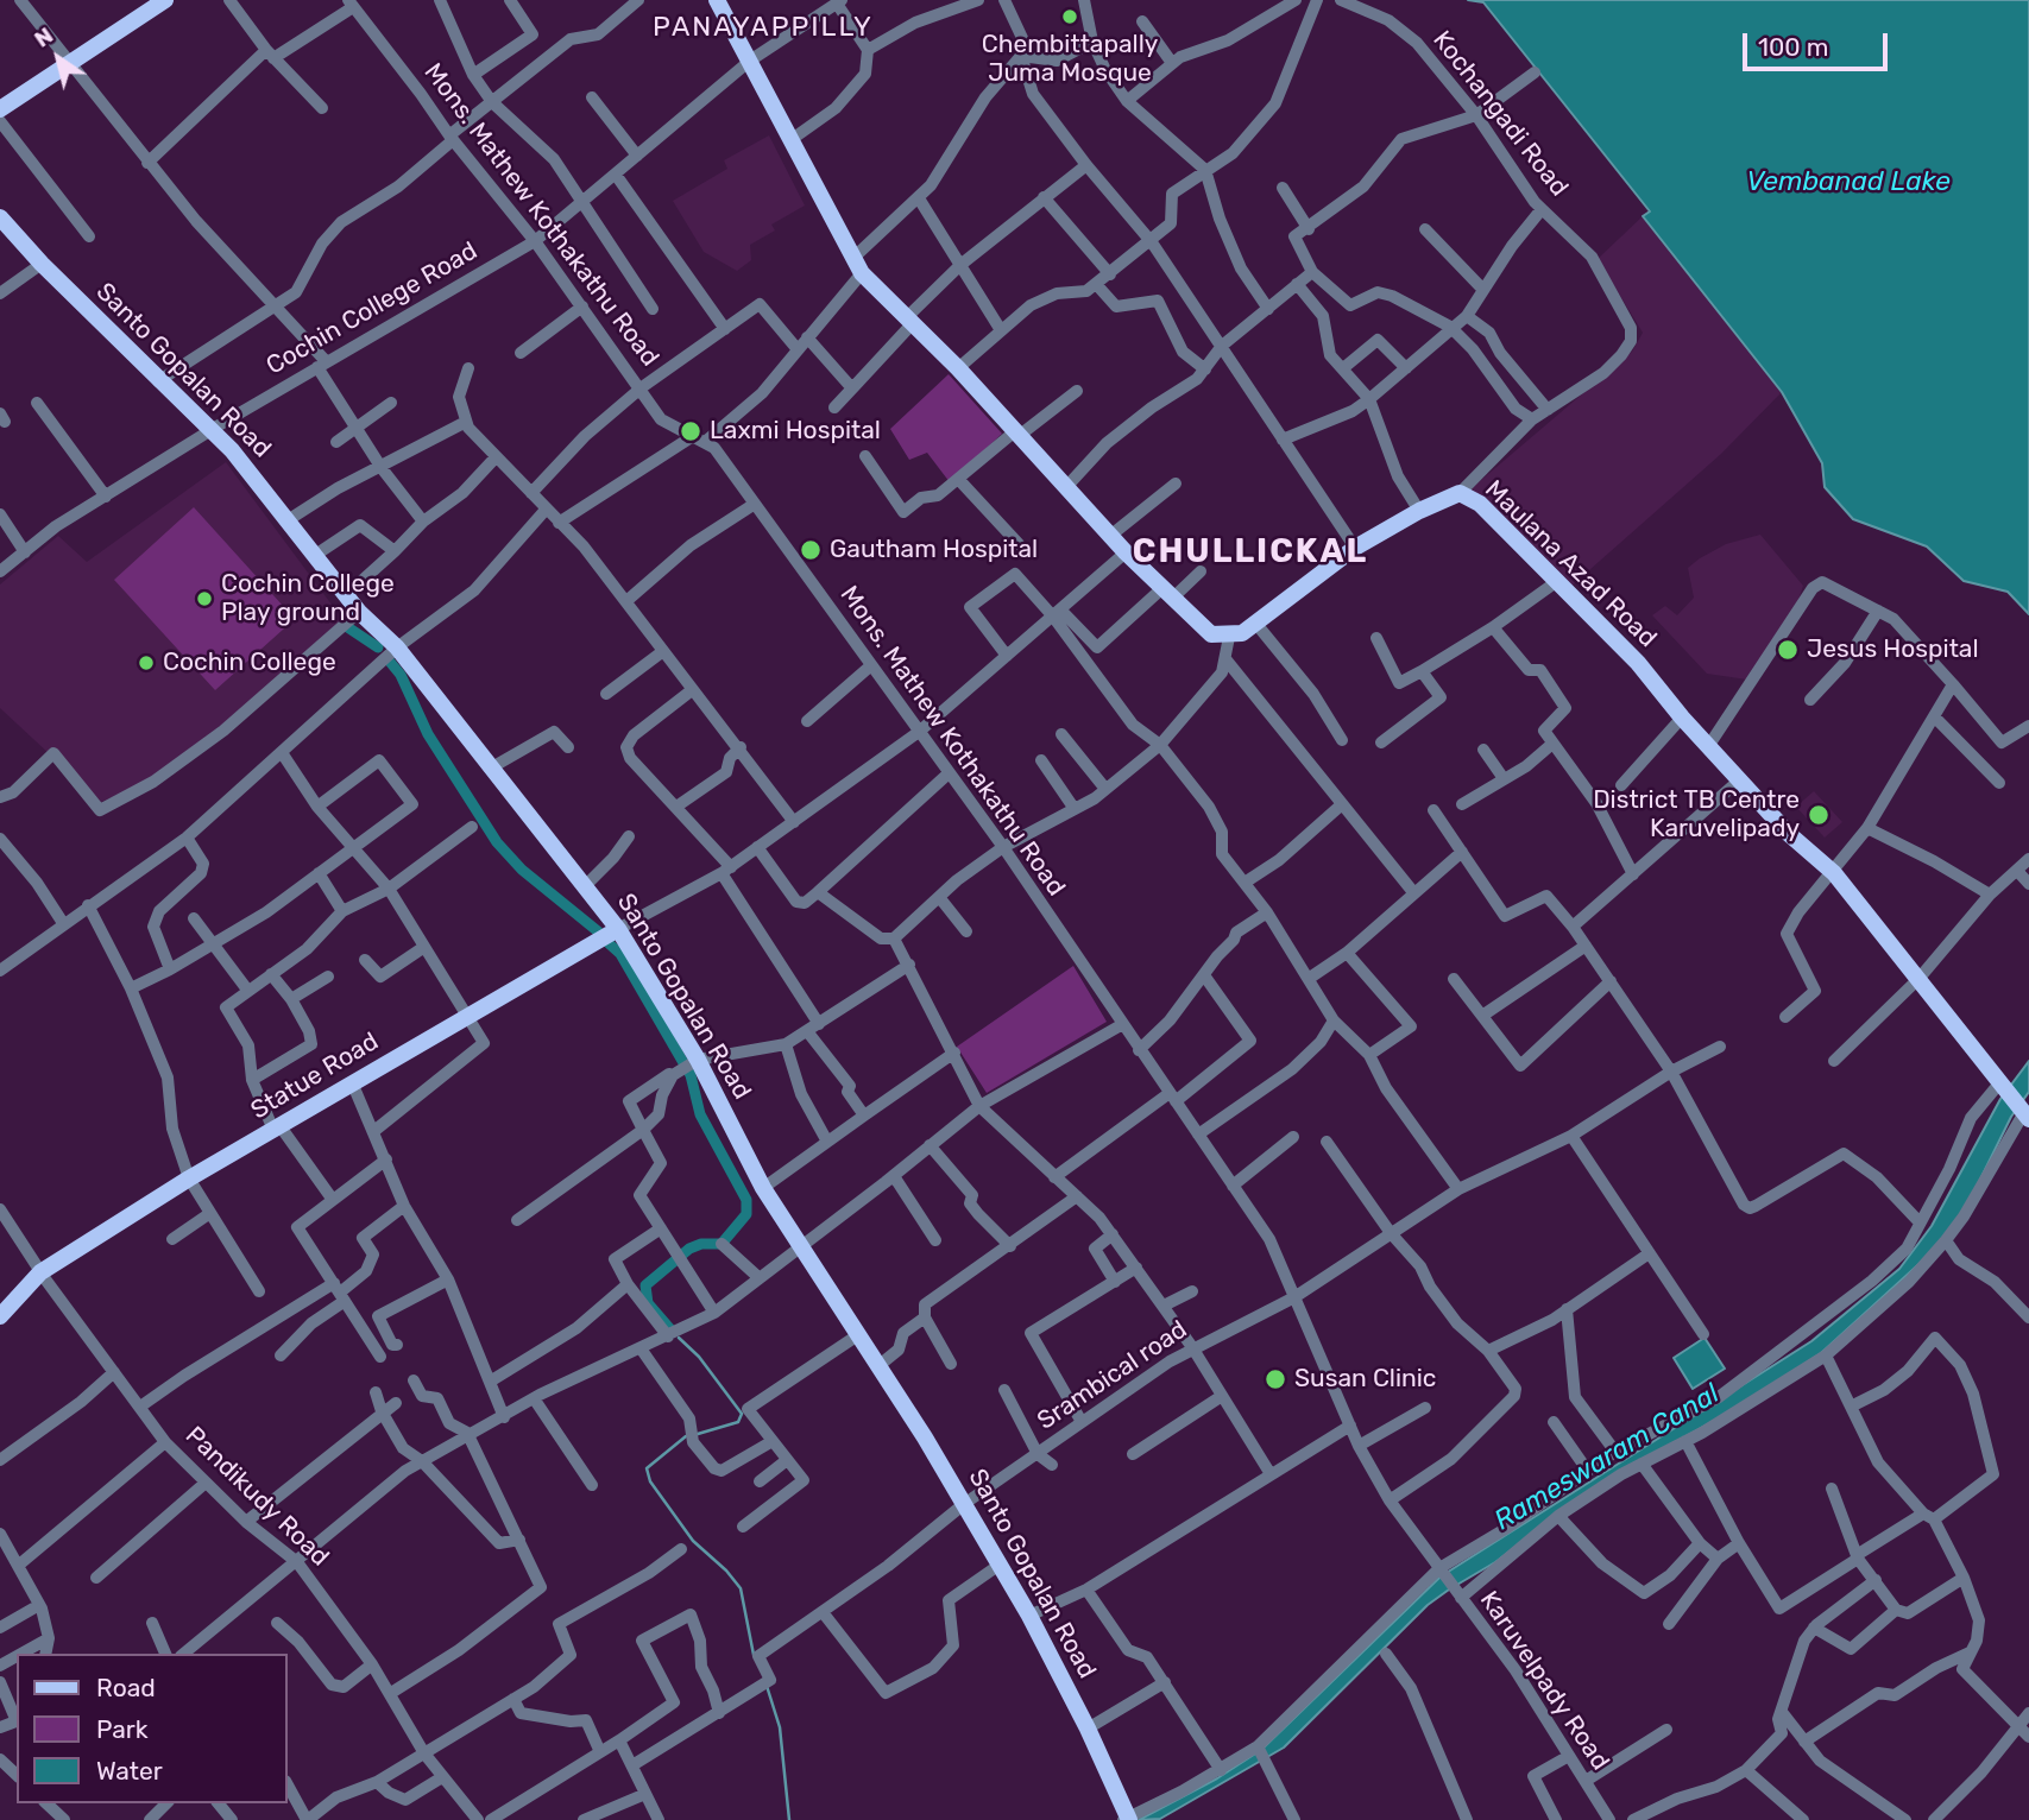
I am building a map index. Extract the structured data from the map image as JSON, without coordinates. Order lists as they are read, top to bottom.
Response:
{
  "streets": {
    "main road": ["Santo Gopalan Road", "Maulana Azad Road", "Statue Road"],
    "street": [
      "Kochangadi Road",
      "Mons. Mathew Kothakathu Road",
      "Cochin College Road",
      "Srambical road",
      "Pandikudy Road",
      "Karuvelpady Road"
    ]
  },
  "crossings": [
    ["Kochangadi Road", "Maulana Azad Road"],
    ["Mons. Mathew Kothakathu Road", "Cochin College Road"],
    ["Mons. Mathew Kothakathu Road", "Srambical road"],
    ["Mons. Mathew Kothakathu Road", "Karuvelpady Road"],
    ["Cochin College Road", "Santo Gopalan Road"],
    ["Santo Gopalan Road", "Statue Road"],
    ["Santo Gopalan Road", "Srambical road"],
    ["Statue Road", "Pandikudy Road"]
  ],
  "districts": ["PANAYAPPILLY", "CHULLICKAL"],
  "water": ["Vembanad Lake", "Rameswaram Canal"],
  "places": [
    "Chembittapally Juma Mosque",
    "Laxmi Hospital",
    "Gautham Hospital",
    "Cochin College Play ground",
    "Jesus Hospital",
    "Cochin College",
    "District TB Centre Karuvelipady",
    "Susan Clinic"
  ],
  "legend": ["Road", "Park", "Water"],
  "scale_bar": "100 m",
  "north": "top left"
}
